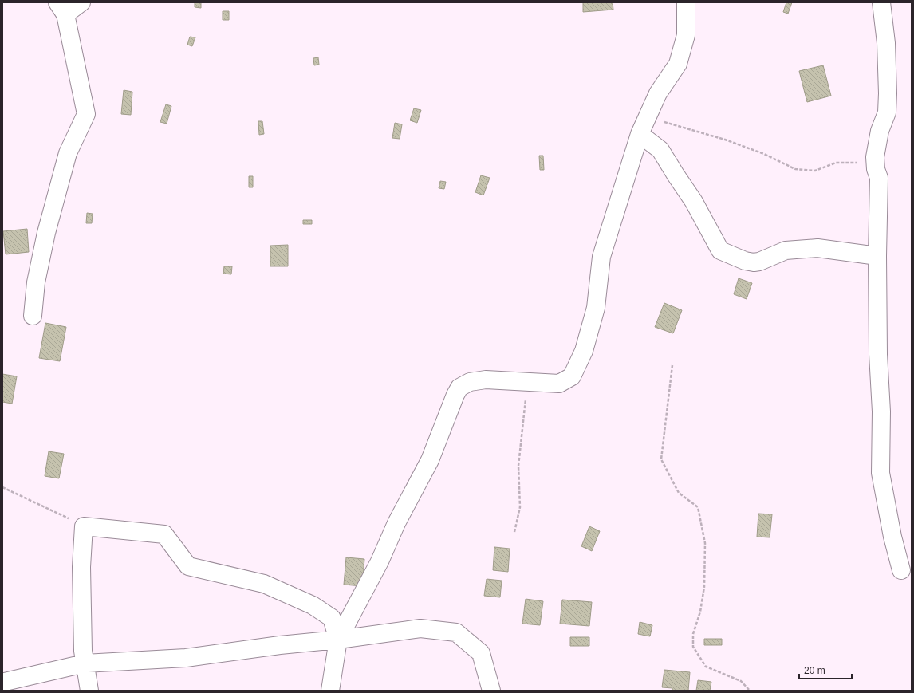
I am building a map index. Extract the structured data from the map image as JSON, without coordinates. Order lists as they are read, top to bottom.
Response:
{
  "scale_bar": "20 m"
}
